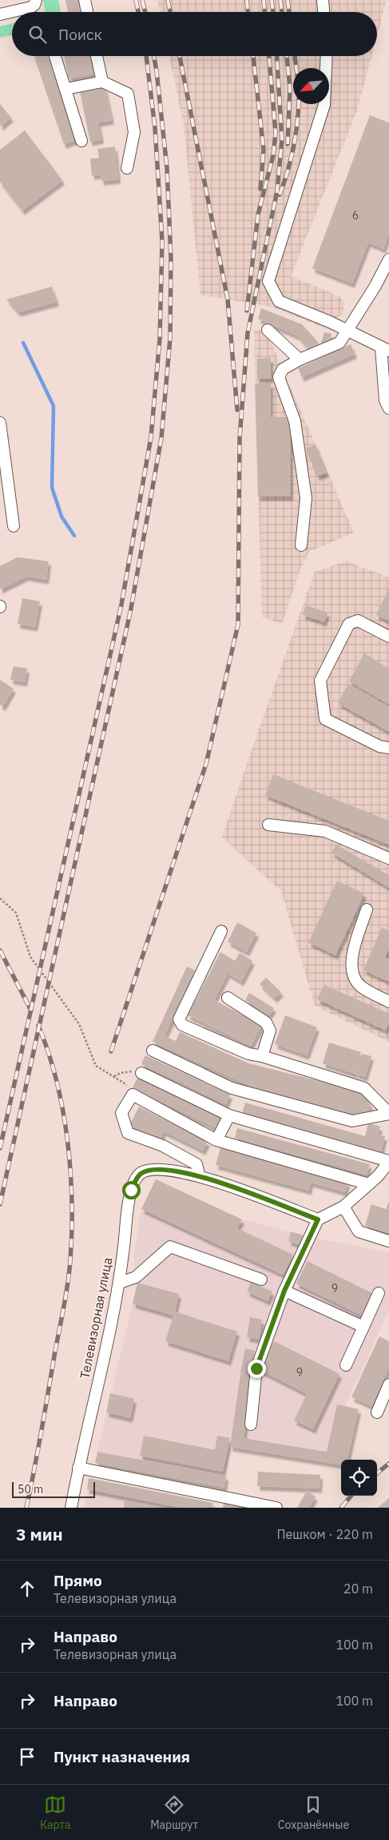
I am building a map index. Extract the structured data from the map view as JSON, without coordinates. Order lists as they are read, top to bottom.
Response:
{
  "streets": {
    "lane": ["Телевизорная улица"]
  },
  "house_numbers": ["6", "9", "9"],
  "scale_bar": "50 m",
  "north": "bottom left",
  "page": {
    "search": "Поиск",
    "scale": "50 m",
    "heading": ["3 мин", "Пешком · 220 m"],
    "list": [
      ["Прямо", "Телевизорная улица", "20 m"],
      ["Направо", "Телевизорная улица", "100 m"],
      ["Направо", "100 m"],
      "Пункт назначения"
    ],
    "nav": ["Карта", "Маршрут", "Сохранённые"]
  }
}
